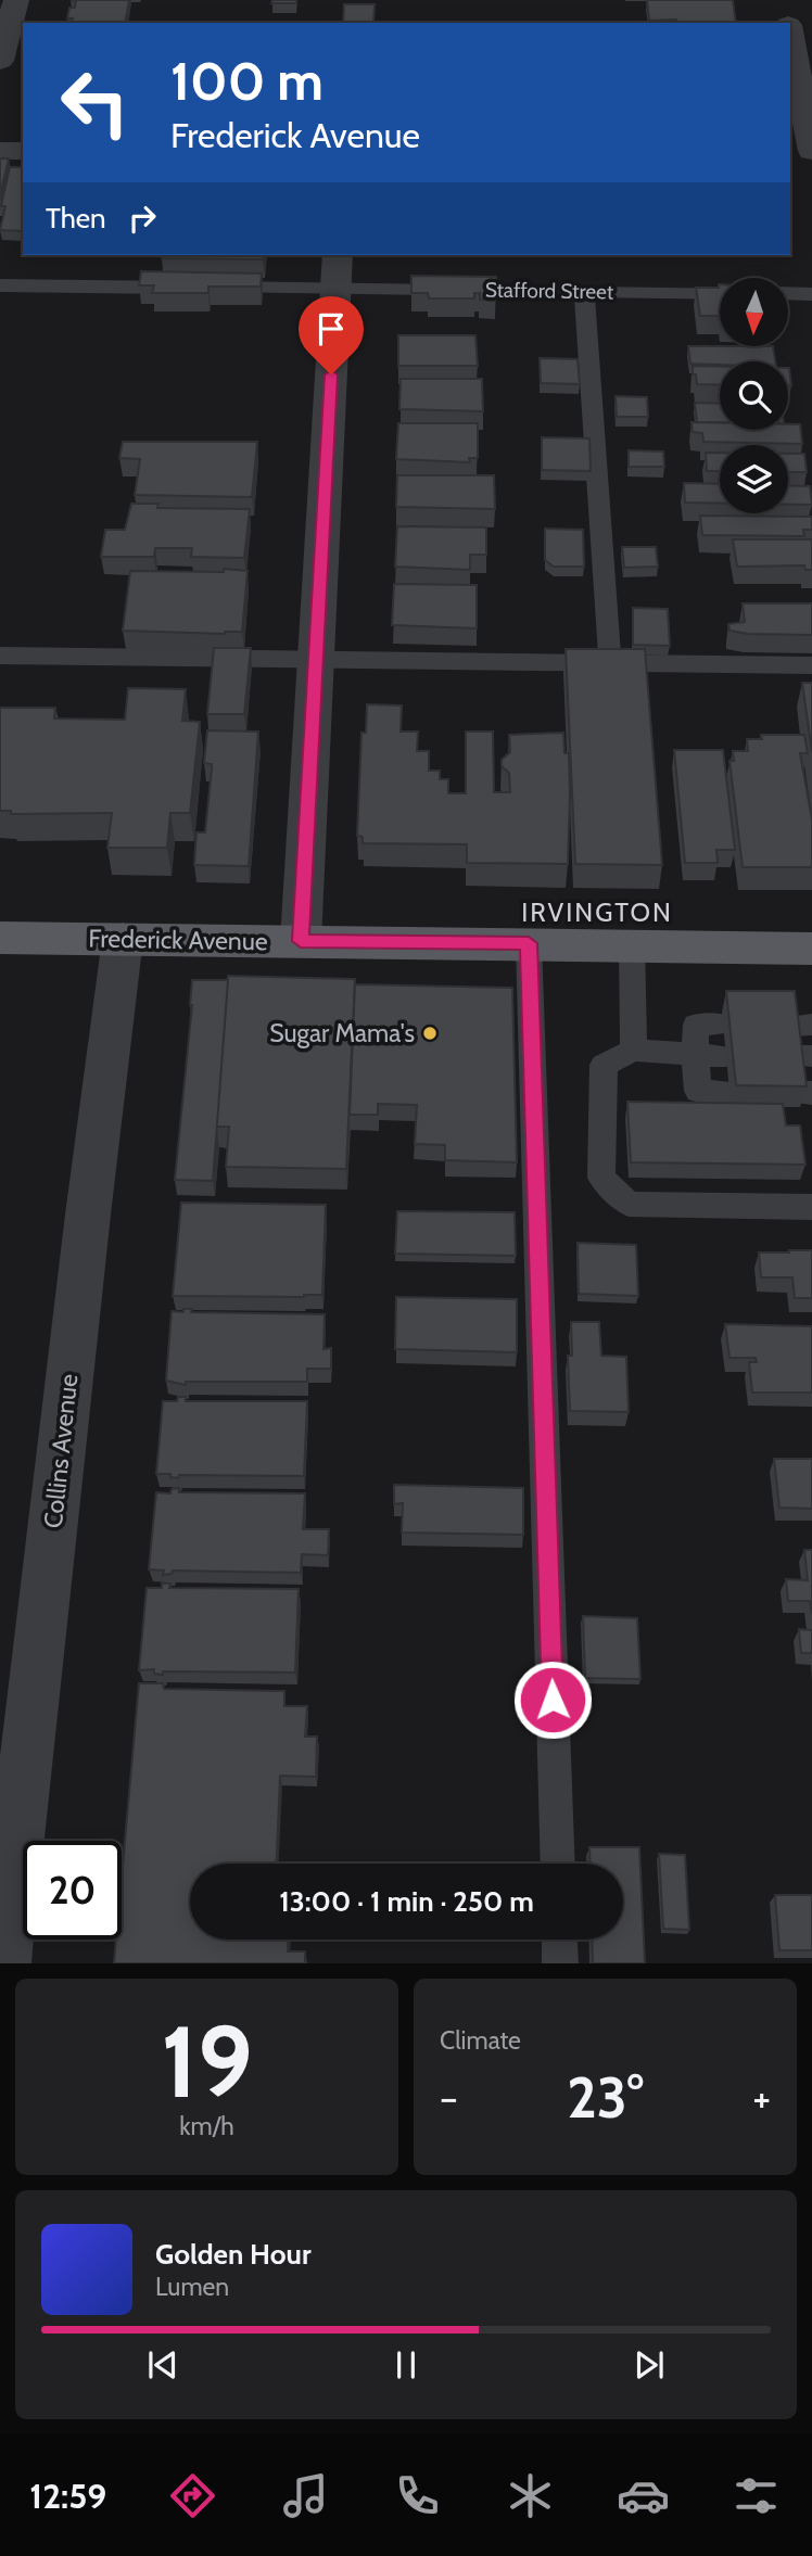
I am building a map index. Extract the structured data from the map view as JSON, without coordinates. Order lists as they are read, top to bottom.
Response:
{
  "streets": {
    "main road": ["Frederick Avenue"],
    "street": ["Collins Avenue"],
    "lane": ["Stafford Street"]
  },
  "crossings": [
    ["Frederick Avenue", "Collins Avenue"]
  ],
  "districts": ["IRVINGTON"],
  "places": ["Sugar Mama's"],
  "north": "bottom",
  "page": {
    "turn": ["100 m", "Frederick Avenue"],
    "then": "Then",
    "limit": "20",
    "trip": "13:00 · 1 min · 250 m",
    "tile": [
      ["19", "km/h"],
      "Climate"
    ],
    "heat": ["−", "23°", "+"],
    "song": ["Golden Hour", "Lumen"],
    "tabs": "12:59"
  }
}
